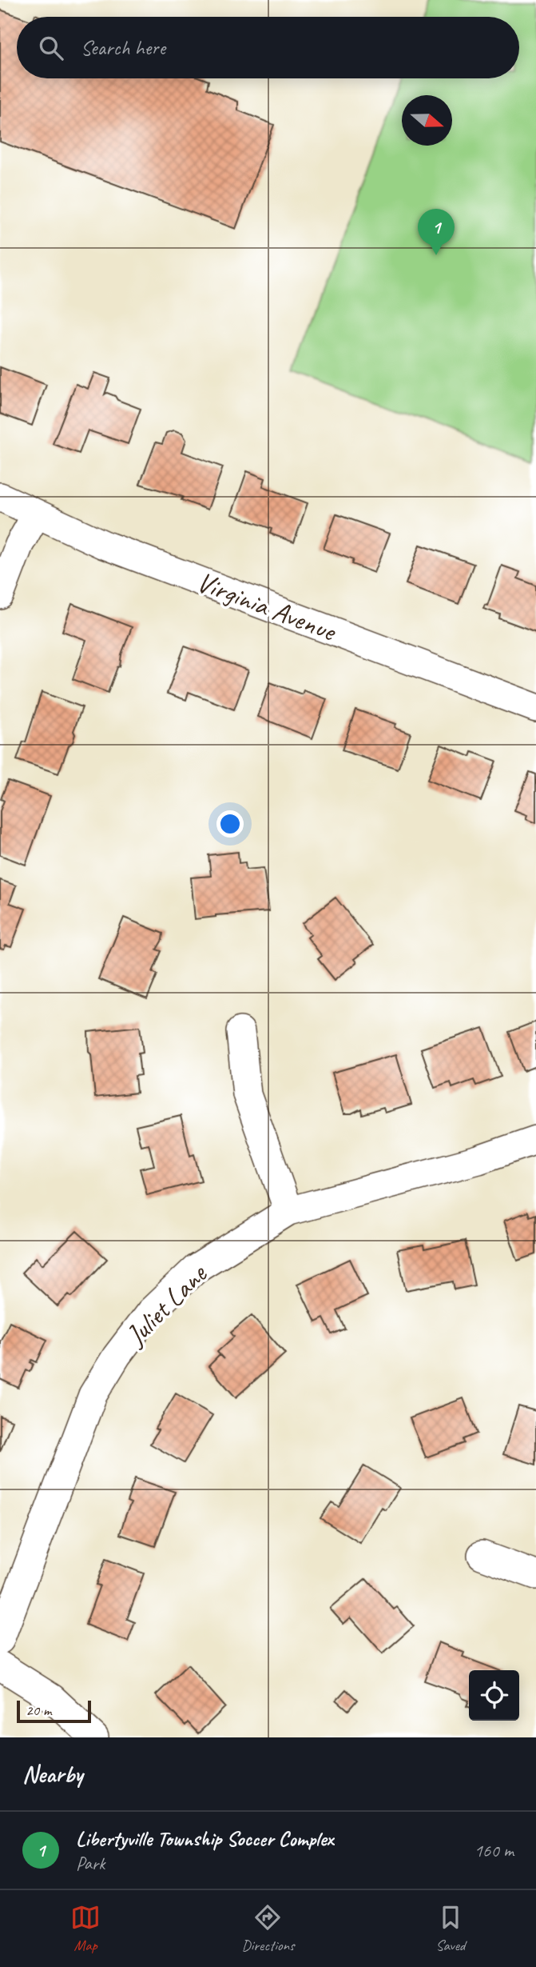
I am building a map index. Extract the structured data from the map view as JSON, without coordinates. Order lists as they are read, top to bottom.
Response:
{
  "streets": {
    "street": ["Virginia Avenue", "Juliet Lane"]
  },
  "scale_bar": "20 m",
  "north": "right",
  "page": {
    "search": "Search here",
    "pins": "1",
    "scale": "20 m",
    "heading": "Nearby",
    "list": [
      {
        "mark": "1",
        "name": "Libertyville Township Soccer Complex",
        "note": "Park",
        "value": "160 m"
      }
    ],
    "nav": ["Map", "Directions", "Saved"]
  }
}
